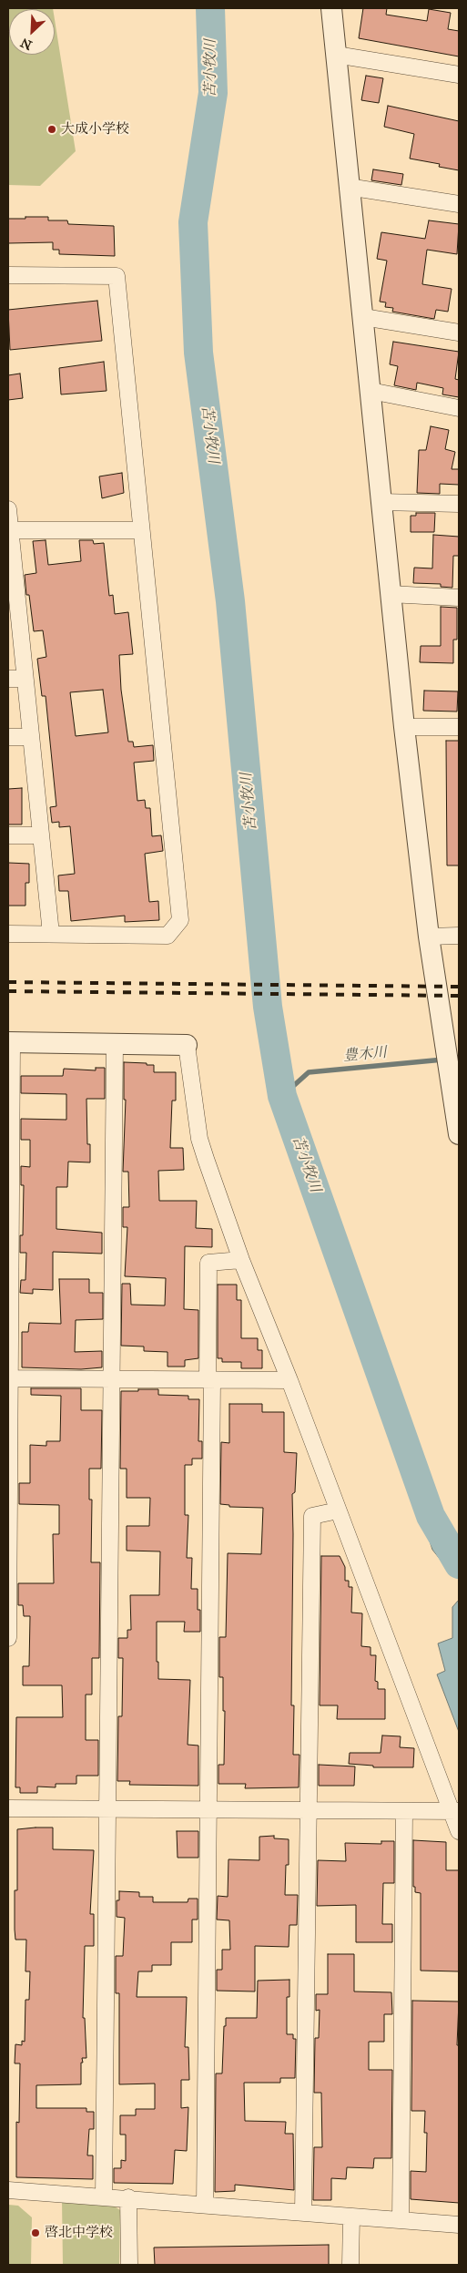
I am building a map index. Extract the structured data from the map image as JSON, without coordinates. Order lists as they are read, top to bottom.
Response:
{
  "water": ["苫小牧川", "豊木川"],
  "places": ["大成小学校", "啓北中学校"],
  "north": "bottom left"
}
